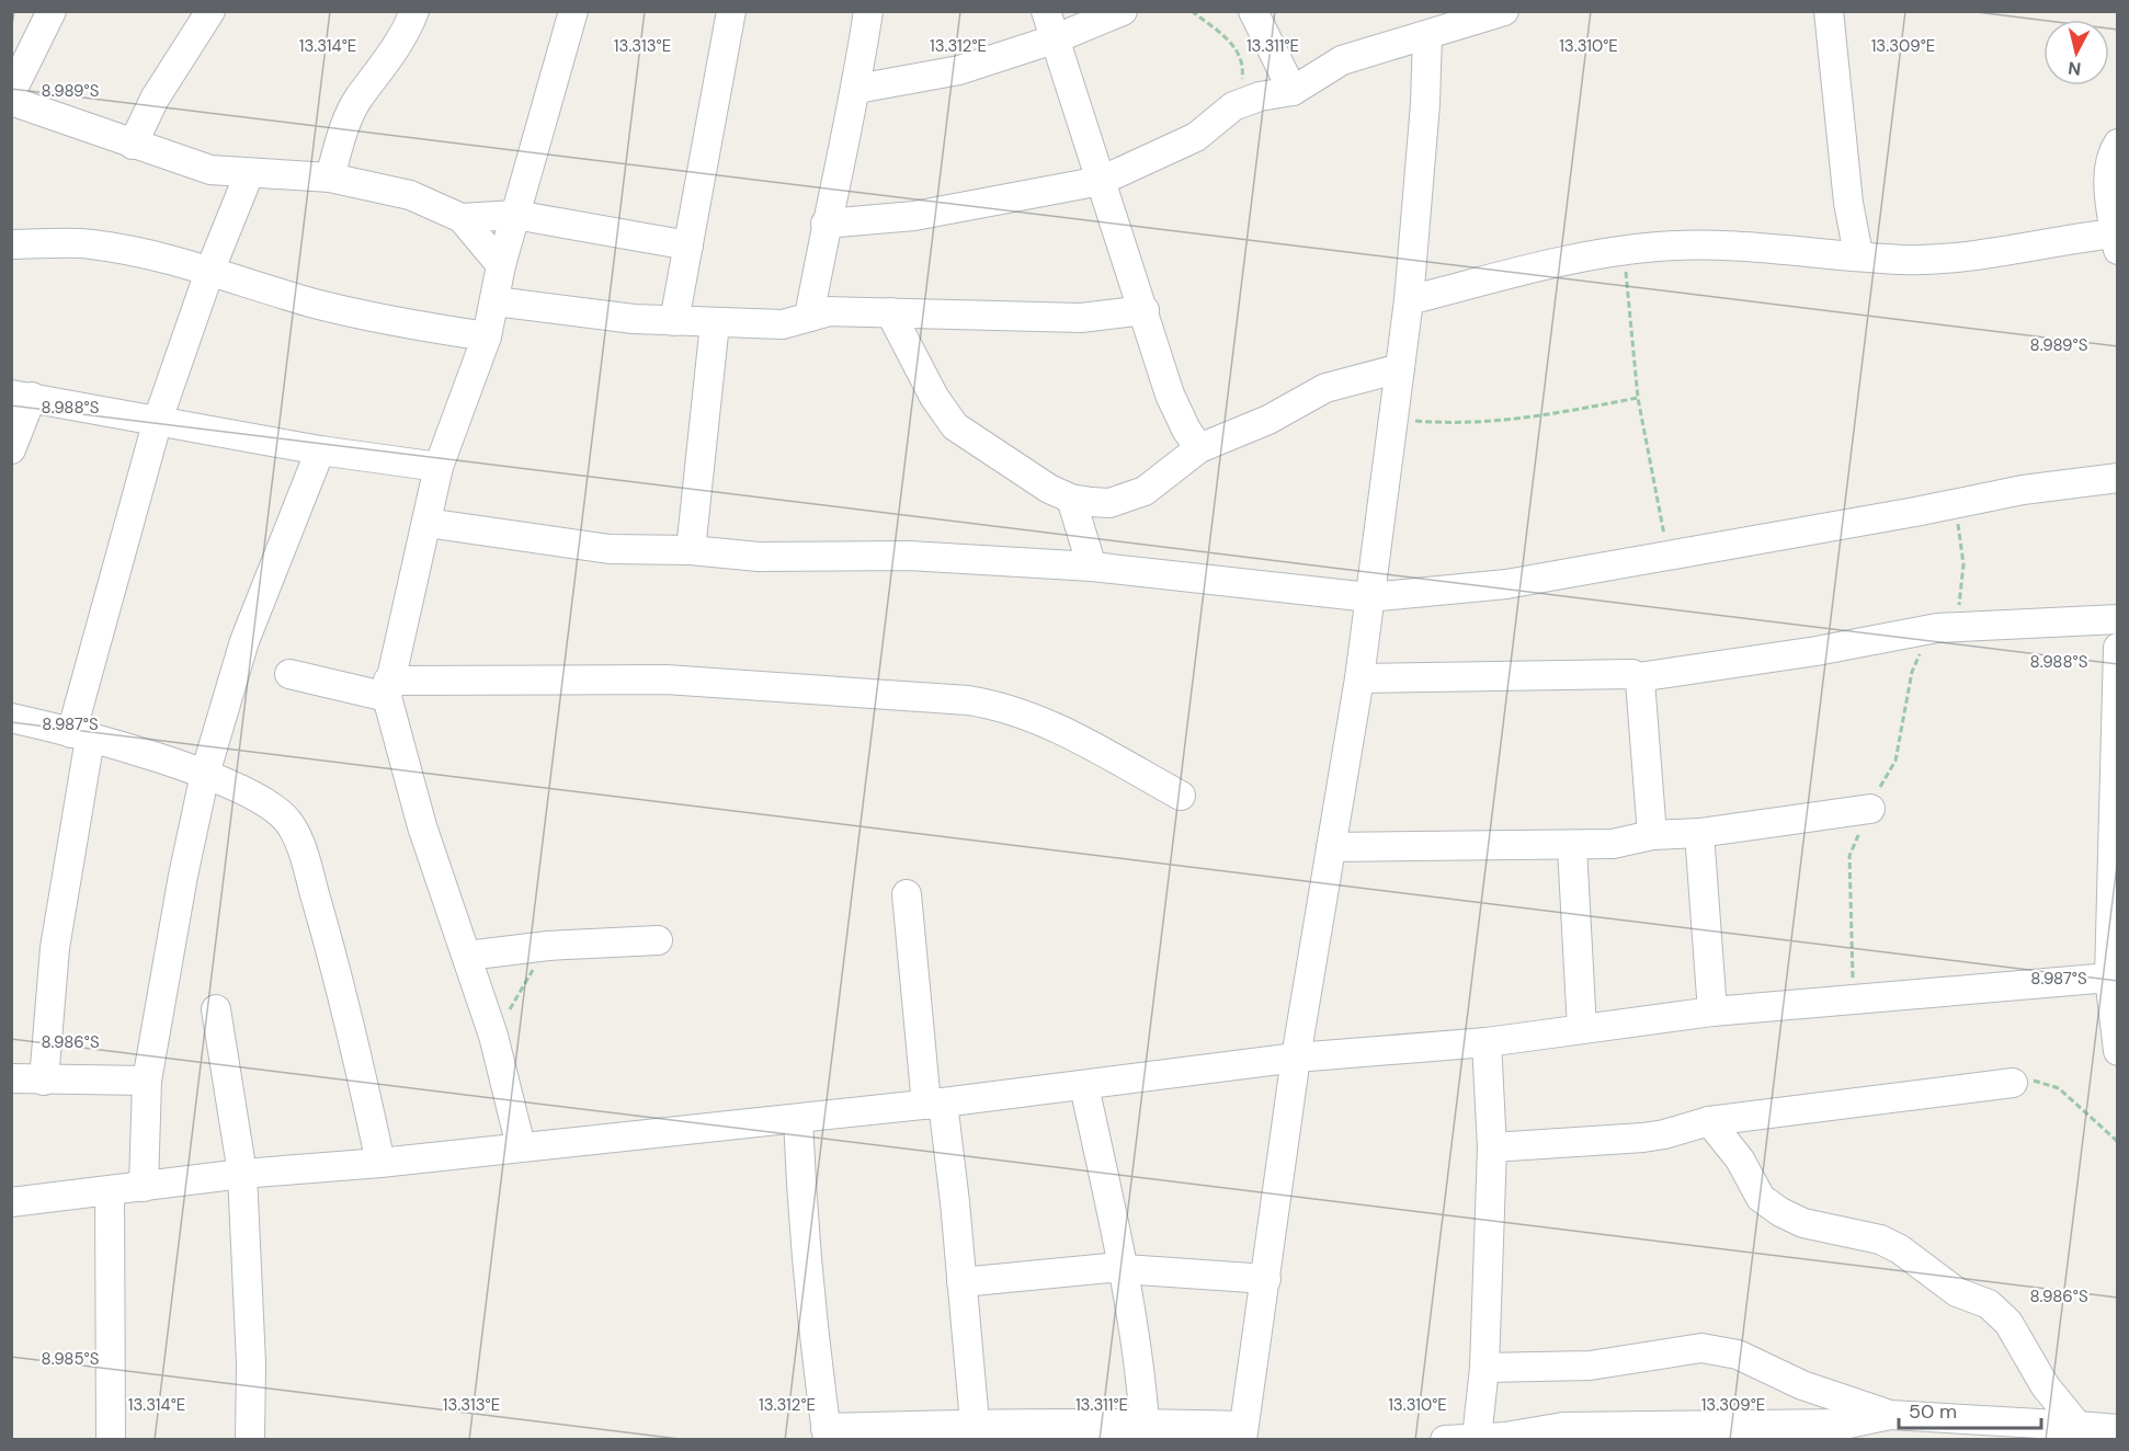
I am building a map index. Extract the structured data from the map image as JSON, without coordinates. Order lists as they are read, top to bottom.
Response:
{
  "scale_bar": "50 m",
  "north": "bottom",
  "coordinates": [
    "13.314°E",
    "13.313°E",
    "13.312°E",
    "13.311°E",
    "13.310°E",
    "13.309°E",
    "8.989°S",
    "8.988°S",
    "8.987°S",
    "8.986°S",
    "8.985°S"
  ]
}
